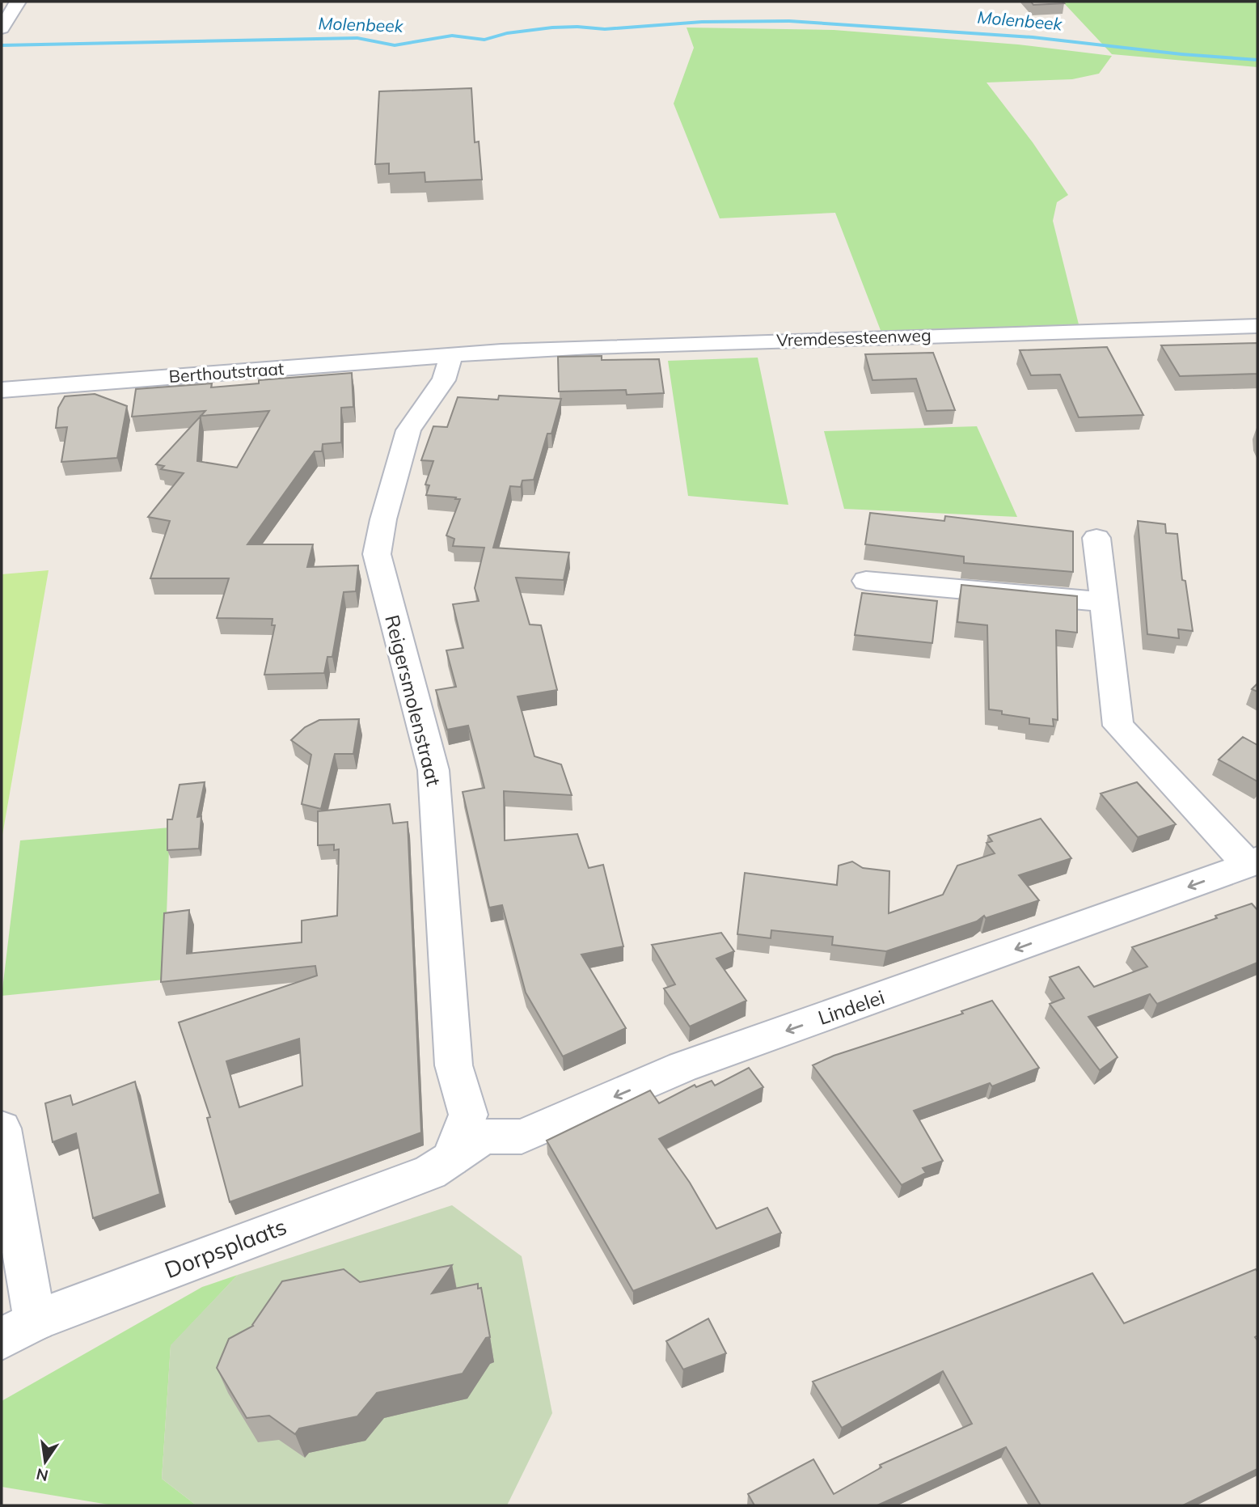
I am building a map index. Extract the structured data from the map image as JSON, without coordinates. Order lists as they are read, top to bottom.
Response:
{
  "streets": {
    "street": [
      "Vremdesesteenweg",
      "Berthoutstraat",
      "Reigersmolenstraat",
      "Lindelei",
      "Dorpsplaats"
    ]
  },
  "crossings": [
    ["Vremdesesteenweg", "Berthoutstraat"],
    ["Vremdesesteenweg", "Reigersmolenstraat"],
    ["Berthoutstraat", "Reigersmolenstraat"],
    ["Reigersmolenstraat", "Lindelei"],
    ["Reigersmolenstraat", "Dorpsplaats"],
    ["Lindelei", "Dorpsplaats"]
  ],
  "one_way": ["Lindelei"],
  "water": ["Molenbeek"],
  "north": "bottom"
}
